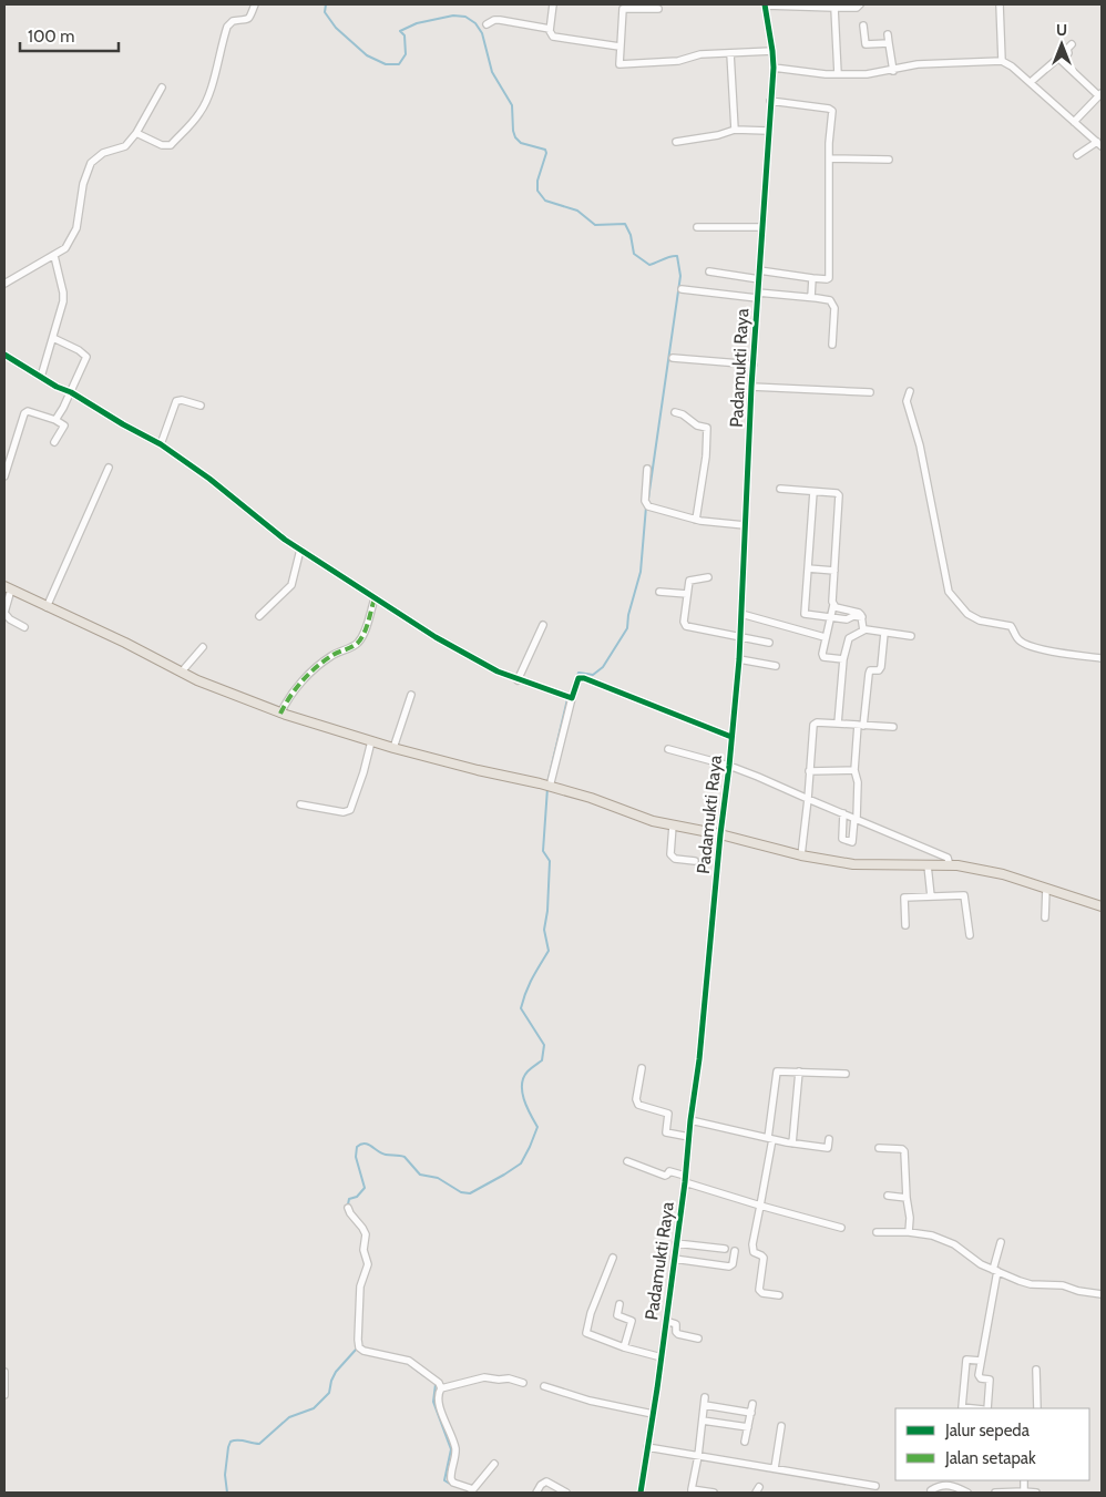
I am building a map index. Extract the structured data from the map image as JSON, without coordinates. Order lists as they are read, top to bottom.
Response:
{
  "streets": {
    "street": ["Padamukti Raya"]
  },
  "legend": ["Jalur sepeda", "Jalan setapak"],
  "scale_bar": "100 m",
  "north": "top"
}
